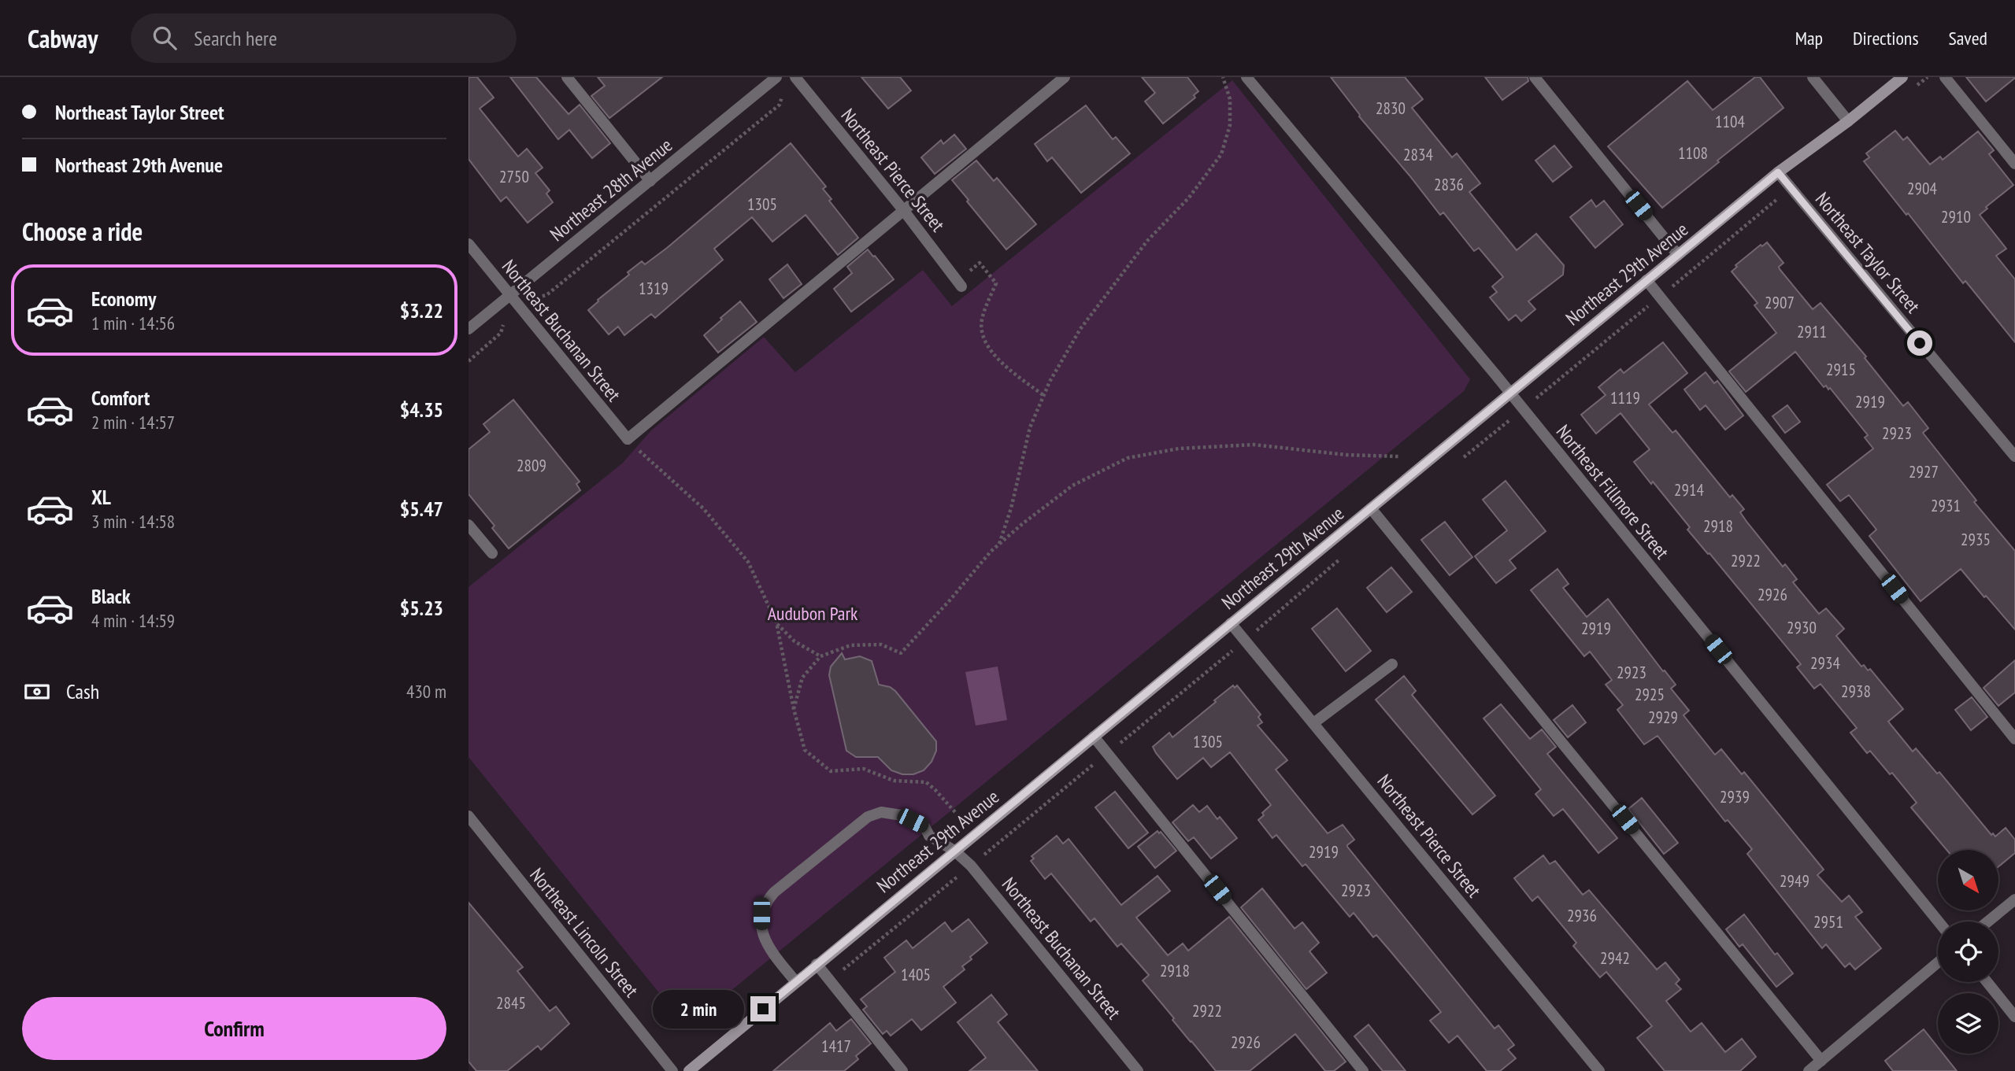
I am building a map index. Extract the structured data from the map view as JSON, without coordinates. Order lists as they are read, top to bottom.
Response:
{
  "streets": {
    "street": [
      "Northeast Pierce Street",
      "Northeast 28th Avenue",
      "Northeast Taylor Street",
      "Northeast 29th Avenue",
      "Northeast Buchanan Street",
      "Northeast Fillmore Street",
      "Northeast Lincoln Street"
    ]
  },
  "crossings": [
    ["Northeast Pierce Street", "Northeast 29th Avenue"],
    ["Northeast 28th Avenue", "Northeast Buchanan Street"],
    ["Northeast Taylor Street", "Northeast 29th Avenue"],
    ["Northeast 29th Avenue", "Northeast Buchanan Street"],
    ["Northeast 29th Avenue", "Northeast Fillmore Street"]
  ],
  "parks": ["Audubon Park"],
  "house_numbers": [
    "2830",
    "1104",
    "1108",
    "2834",
    "2750",
    "2836",
    "2904",
    "1305",
    "2910",
    "1319",
    "2907",
    "2911",
    "2915",
    "1119",
    "2919",
    "2923",
    "2809",
    "2927",
    "2914",
    "2931",
    "2918",
    "2935",
    "2922",
    "2926",
    "2930",
    "2919",
    "2934",
    "2923",
    "2938",
    "2925",
    "2929",
    "1305",
    "2939",
    "2919",
    "2949",
    "2923",
    "2936",
    "2951",
    "2942",
    "2918",
    "1405",
    "2845",
    "2922",
    "2926",
    "1417"
  ],
  "north": "bottom right",
  "page": {
    "header": "Cabway",
    "search": "Search here",
    "nav": ["Map", "Directions", "Saved"],
    "banner": ["Northeast Taylor Street", "Northeast 29th Avenue"],
    "heading": "Choose a ride",
    "list": [
      {
        "name": "Economy",
        "note": "1 min · 14:56",
        "value": "$3.22"
      },
      {
        "name": "Comfort",
        "note": "2 min · 14:57",
        "value": "$4.35"
      },
      {
        "name": "XL",
        "note": "3 min · 14:58",
        "value": "$5.47"
      },
      {
        "name": "Black",
        "note": "4 min · 14:59",
        "value": "$5.23"
      }
    ],
    "pay": ["Cash", "430 m"],
    "buttons": "Confirm",
    "bubble": "2 min"
  }
}
